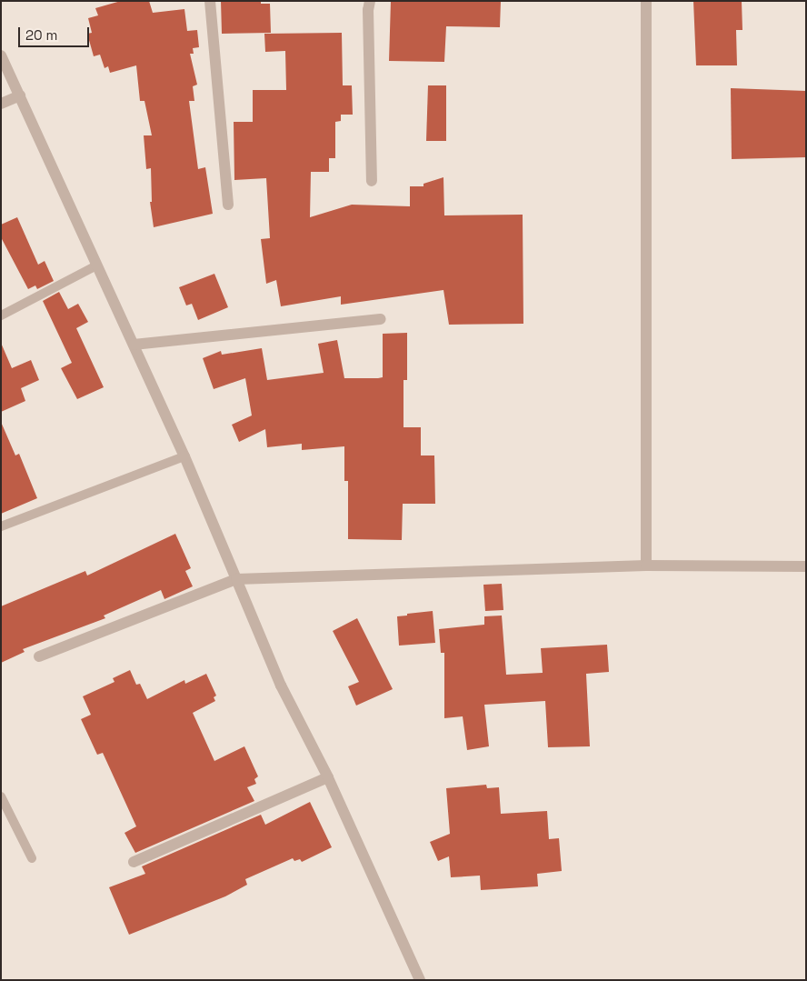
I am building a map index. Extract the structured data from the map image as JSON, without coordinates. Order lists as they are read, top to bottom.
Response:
{
  "scale_bar": "20 m"
}
